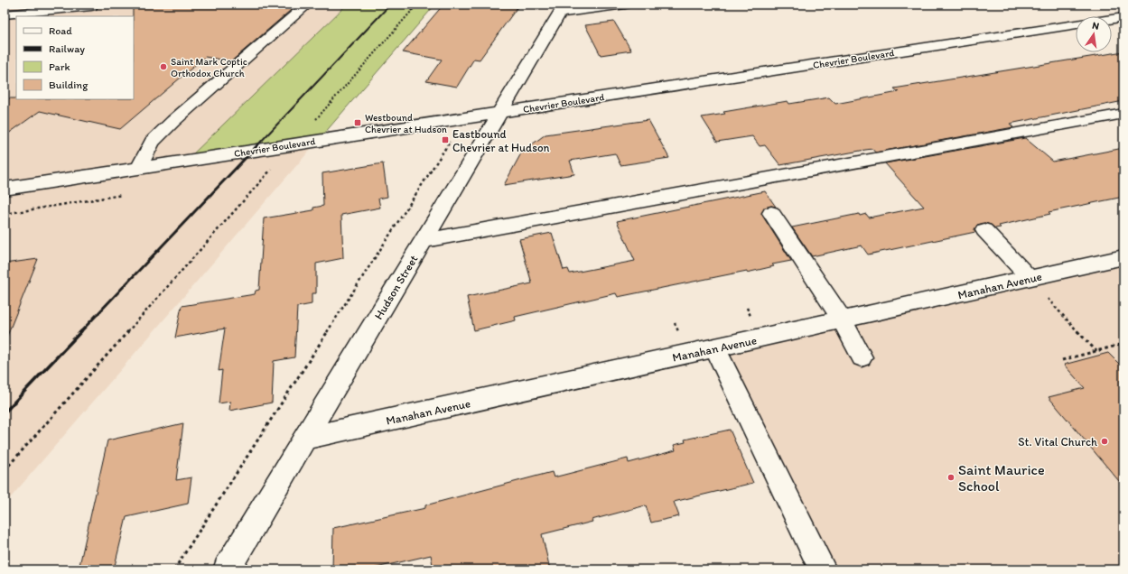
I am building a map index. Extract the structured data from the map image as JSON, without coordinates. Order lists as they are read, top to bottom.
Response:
{
  "streets": {
    "street": ["Chevrier Boulevard", "Manahan Avenue", "Hudson Street"]
  },
  "crossings": [
    ["Chevrier Boulevard", "Hudson Street"],
    ["Manahan Avenue", "Hudson Street"]
  ],
  "places": {
    "other": ["Saint Mark Coptic Orthodox Church", "St. Vital Church", "Saint Maurice School"],
    "transit": ["Westbound Chevrier at Hudson", "Eastbound Chevrier at Hudson"]
  },
  "legend": [
    "Road",
    "Railway",
    "Park",
    "Building"
  ],
  "north": "top"
}
